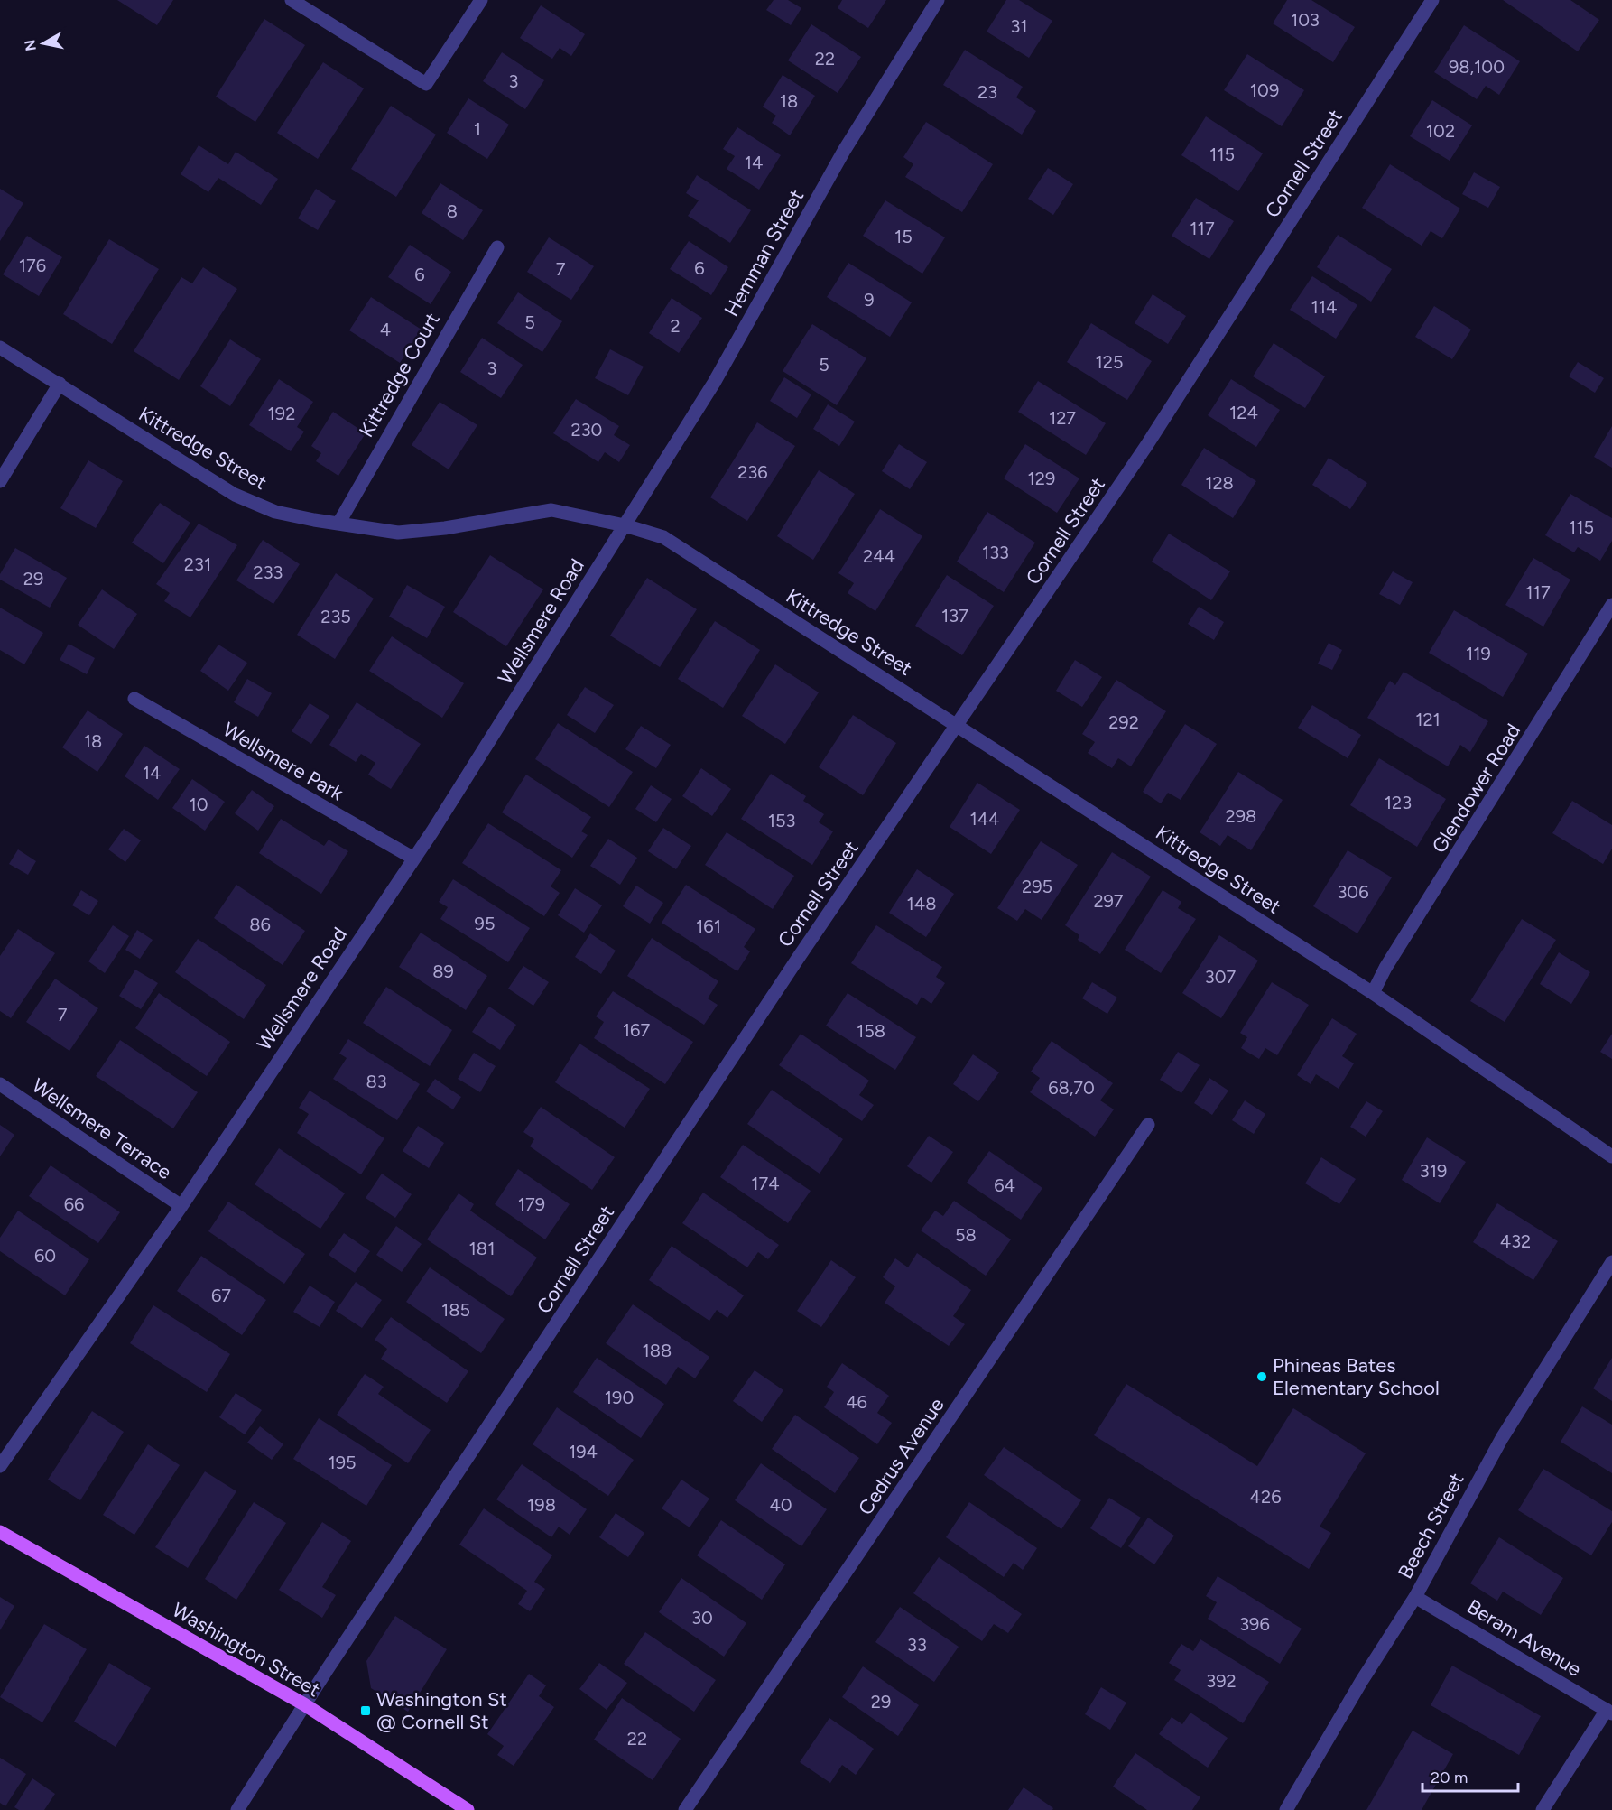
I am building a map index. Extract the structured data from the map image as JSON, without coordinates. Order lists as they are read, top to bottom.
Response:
{
  "streets": {
    "main road": ["Washington Street"],
    "street": [
      "Cornell Street",
      "Hemman Street",
      "Kittredge Court",
      "Kittredge Street",
      "Wellsmere Road",
      "Wellsmere Park",
      "Glendower Road",
      "Wellsmere Terrace",
      "Cedrus Avenue",
      "Beech Street",
      "Beram Avenue"
    ]
  },
  "crossings": [
    ["Cornell Street", "Kittredge Street"],
    ["Cornell Street", "Washington Street"],
    ["Hemman Street", "Kittredge Street"],
    ["Hemman Street", "Wellsmere Road"],
    ["Kittredge Court", "Kittredge Street"],
    ["Kittredge Street", "Wellsmere Road"],
    ["Kittredge Street", "Glendower Road"],
    ["Wellsmere Road", "Wellsmere Park"],
    ["Wellsmere Road", "Wellsmere Terrace"],
    ["Beech Street", "Beram Avenue"]
  ],
  "places": {
    "other": ["Phineas Bates Elementary School"],
    "transit": ["Washington St @ Cornell St"]
  },
  "house_numbers": [
    "103",
    "31",
    "22",
    "98,100",
    "3",
    "109",
    "23",
    "18",
    "1",
    "102",
    "115",
    "14",
    "8",
    "117",
    "15",
    "176",
    "6",
    "7",
    "6",
    "9",
    "114",
    "5",
    "2",
    "4",
    "125",
    "5",
    "3",
    "124",
    "192",
    "127",
    "230",
    "236",
    "129",
    "128",
    "115",
    "133",
    "244",
    "231",
    "233",
    "29",
    "117",
    "137",
    "235",
    "119",
    "121",
    "292",
    "18",
    "14",
    "123",
    "10",
    "298",
    "144",
    "153",
    "295",
    "306",
    "297",
    "148",
    "95",
    "86",
    "161",
    "89",
    "307",
    "7",
    "167",
    "158",
    "83",
    "68,70",
    "319",
    "174",
    "64",
    "66",
    "179",
    "58",
    "432",
    "181",
    "60",
    "67",
    "185",
    "188",
    "190",
    "46",
    "194",
    "195",
    "426",
    "198",
    "40",
    "30",
    "396",
    "33",
    "392",
    "29",
    "22"
  ],
  "scale_bar": "20 m",
  "north": "left"
}
